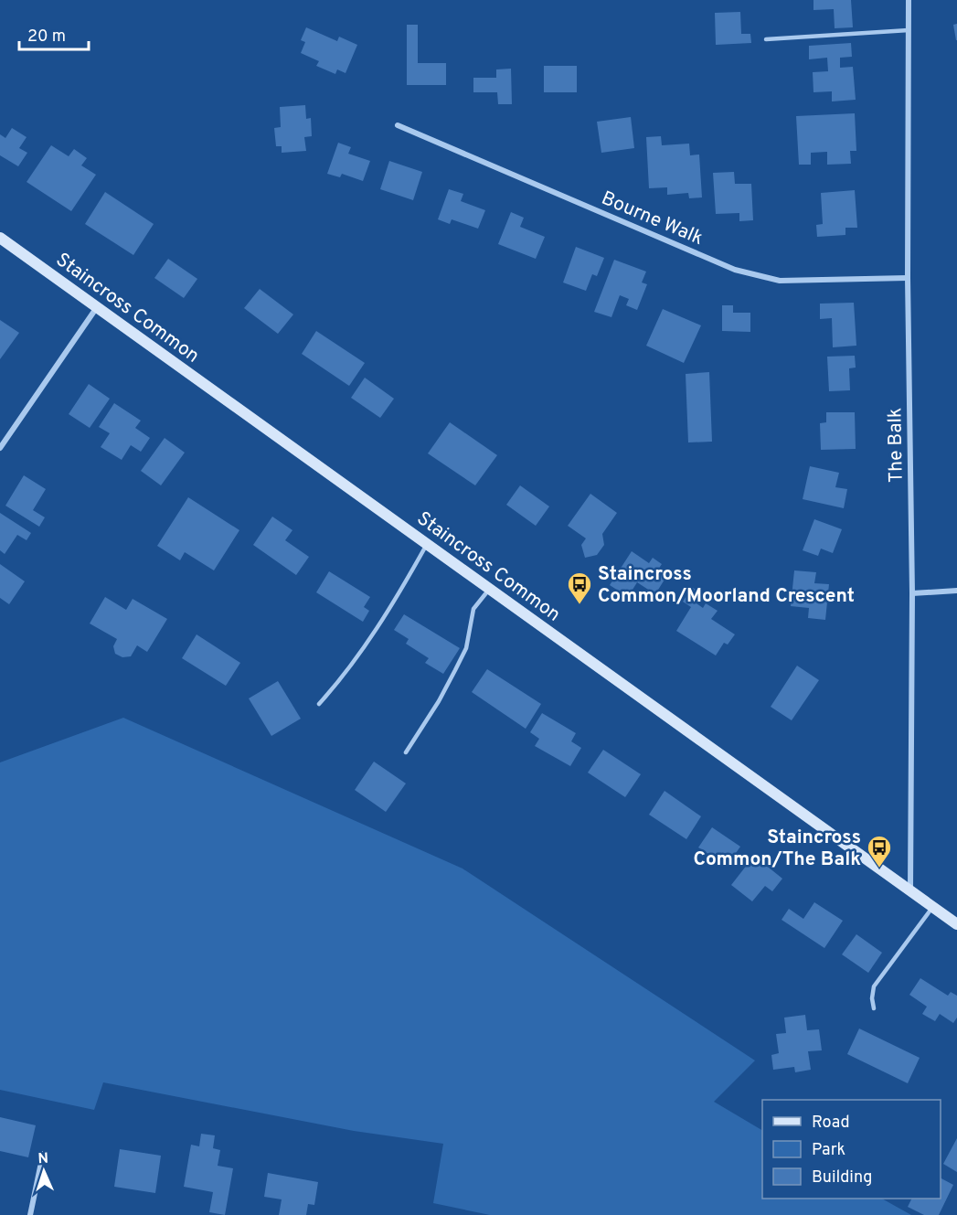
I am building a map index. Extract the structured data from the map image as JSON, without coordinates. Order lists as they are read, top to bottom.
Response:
{
  "streets": {
    "street": ["Bourne Walk", "Staincross Common", "The Balk"]
  },
  "crossings": [
    ["Bourne Walk", "The Balk"],
    ["Staincross Common", "The Balk"]
  ],
  "places": {
    "bus stop": ["Staincross Common/Moorland Crescent", "Staincross Common/The Balk"]
  },
  "legend": ["Road", "Park", "Building"],
  "scale_bar": "20 m",
  "north": "top"
}
